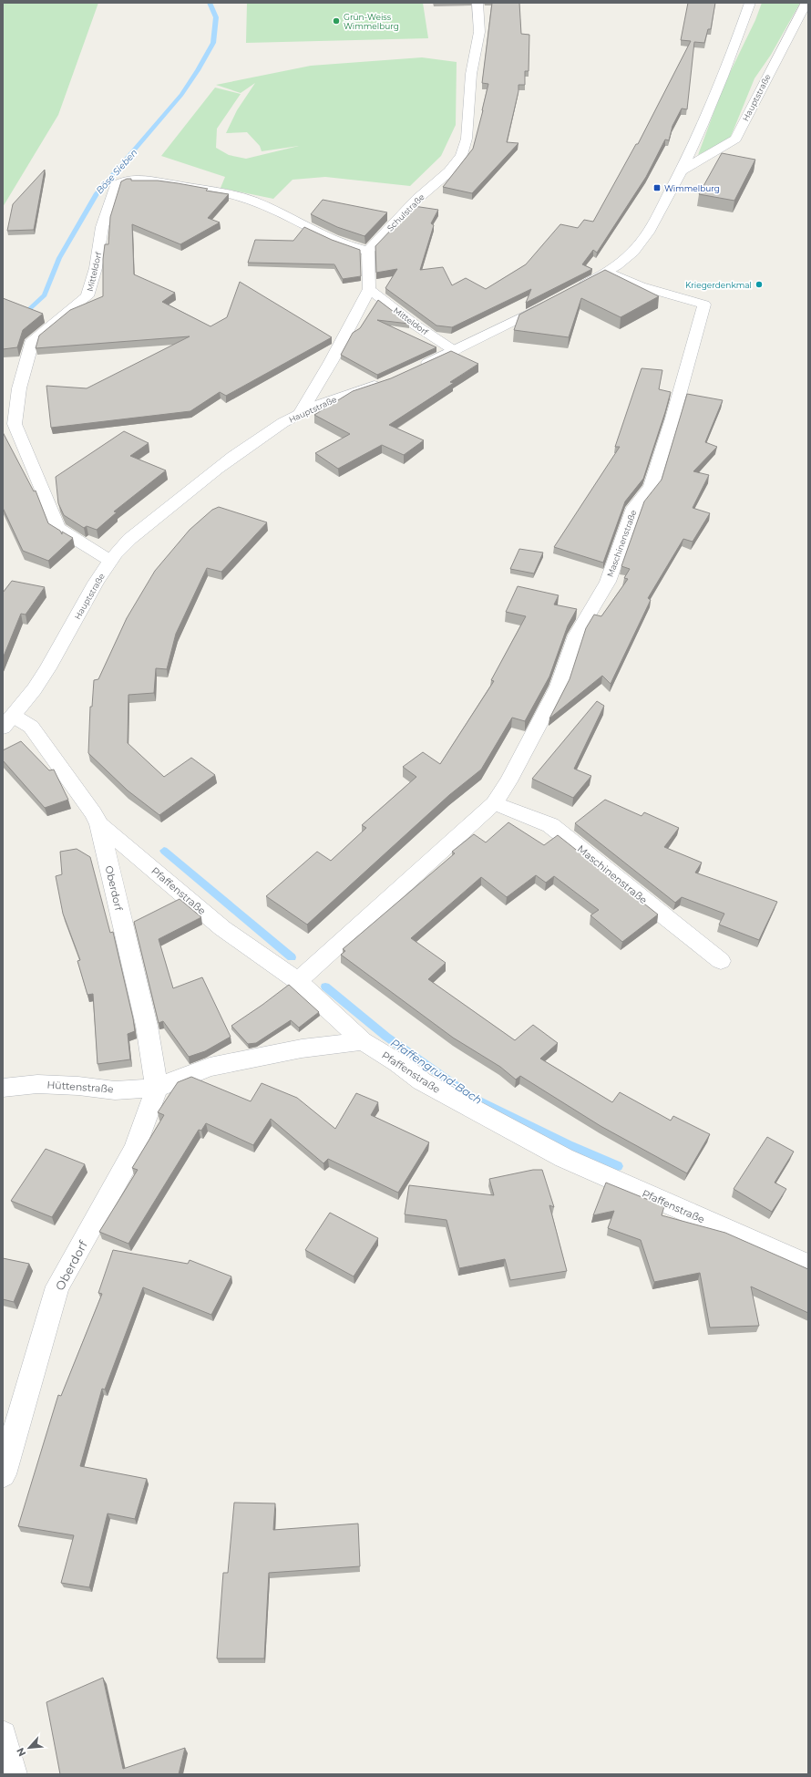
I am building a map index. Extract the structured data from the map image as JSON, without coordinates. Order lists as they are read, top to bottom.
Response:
{
  "streets": {
    "street": [
      "Hauptstraße",
      "Schulstraße",
      "Mitteldorf",
      "Maschinenstraße",
      "Oberdorf",
      "Pfaffenstraße",
      "Hüttenstraße"
    ]
  },
  "crossings": [
    ["Hauptstraße", "Mitteldorf"],
    ["Hauptstraße", "Oberdorf"],
    ["Schulstraße", "Mitteldorf"],
    ["Maschinenstraße", "Pfaffenstraße"],
    ["Oberdorf", "Pfaffenstraße"],
    ["Oberdorf", "Hüttenstraße"]
  ],
  "water": ["Böse Sieben", "Pfaffengrund-Bach"],
  "places": {
    "other": ["Grün-Weiss Wimmelburg", "Kriegerdenkmal"],
    "transit": ["Wimmelburg"]
  },
  "north": "bottom left"
}
